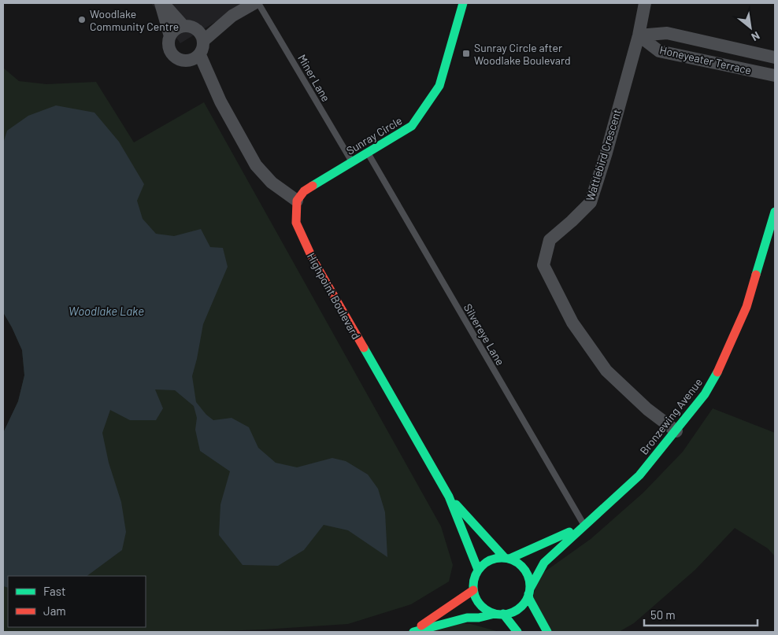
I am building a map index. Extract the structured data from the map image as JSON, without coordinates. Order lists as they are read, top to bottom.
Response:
{
  "streets": {
    "street": [
      "Honeyeater Terrace",
      "Sunray Circle",
      "Wattlebird Crescent",
      "Highpoint Boulevard",
      "Bronzewing Avenue"
    ],
    "lane": ["Miner Lane", "Silvereye Lane"]
  },
  "crossings": [
    ["Honeyeater Terrace", "Wattlebird Crescent"],
    ["Miner Lane", "Sunray Circle"],
    ["Sunray Circle", "Highpoint Boulevard"],
    ["Sunray Circle", "Silvereye Lane"],
    ["Wattlebird Crescent", "Bronzewing Avenue"],
    ["Highpoint Boulevard", "Bronzewing Avenue"],
    ["Silvereye Lane", "Bronzewing Avenue"]
  ],
  "water": ["Woodlake Lake"],
  "places": {
    "other": ["Woodlake Community Centre"],
    "transit": ["Sunray Circle after Woodlake Boulevard"]
  },
  "legend": ["Fast", "Jam"],
  "scale_bar": "50 m",
  "north": "bottom right"
}
